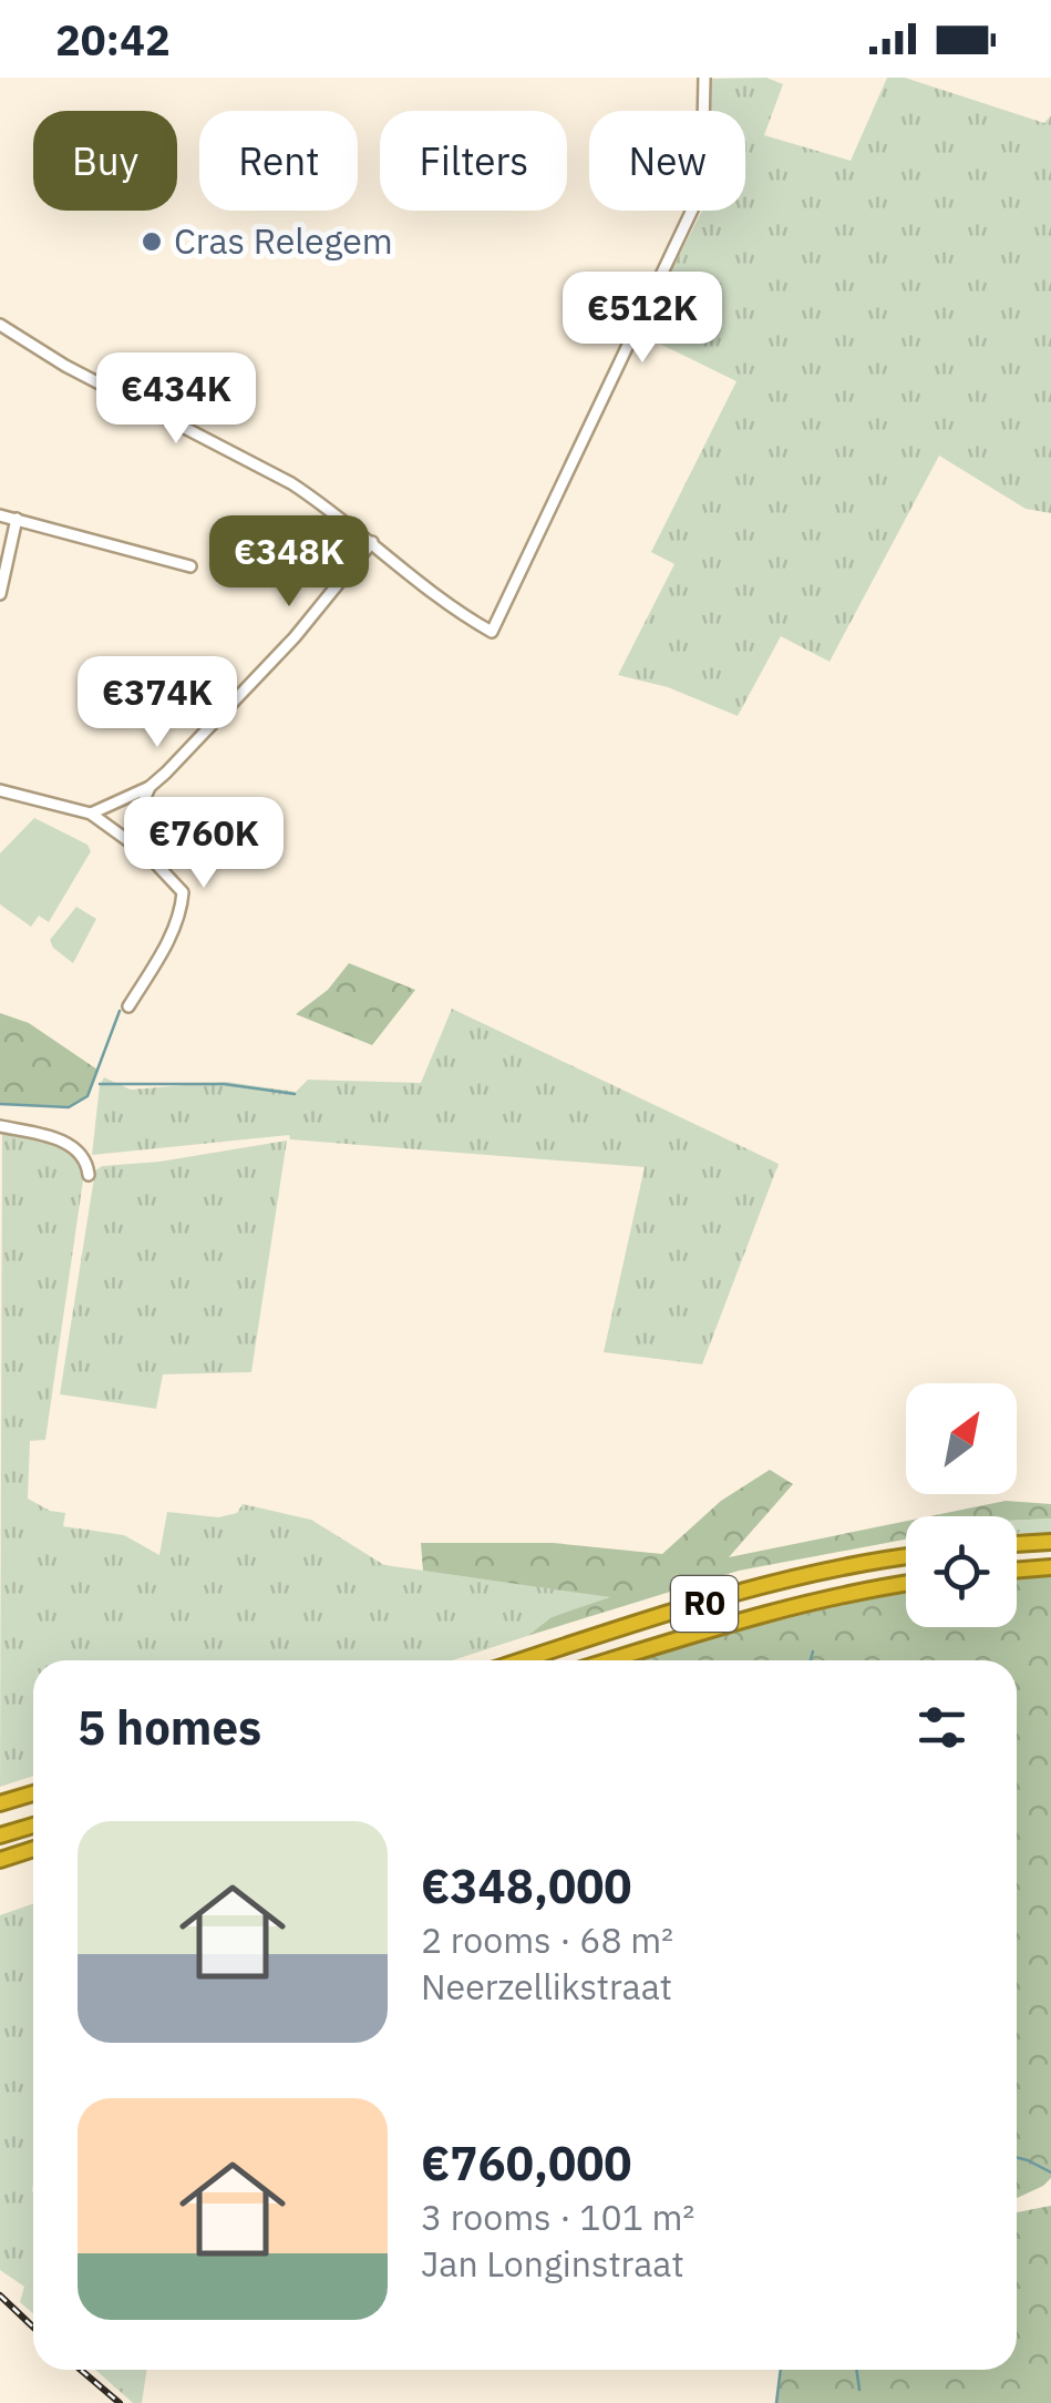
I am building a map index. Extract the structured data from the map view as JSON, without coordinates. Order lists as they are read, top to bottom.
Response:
{
  "streets": {
    "highway": ["R0"]
  },
  "places": ["Cras Relegem"],
  "north": "top right",
  "page": {
    "status": "20:42",
    "chip": [
      "Buy",
      "Rent",
      "Filters",
      "New"
    ],
    "price": [
      "€512K",
      "€434K",
      "€348K",
      "€374K",
      "€760K"
    ],
    "heading": "5 homes",
    "list": [
      {
        "name": "€348,000",
        "note": "2 rooms · 68 m² · Neerzellikstraat"
      },
      {
        "name": "€760,000",
        "note": "3 rooms · 101 m² · Jan Longinstraat"
      }
    ]
  }
}
